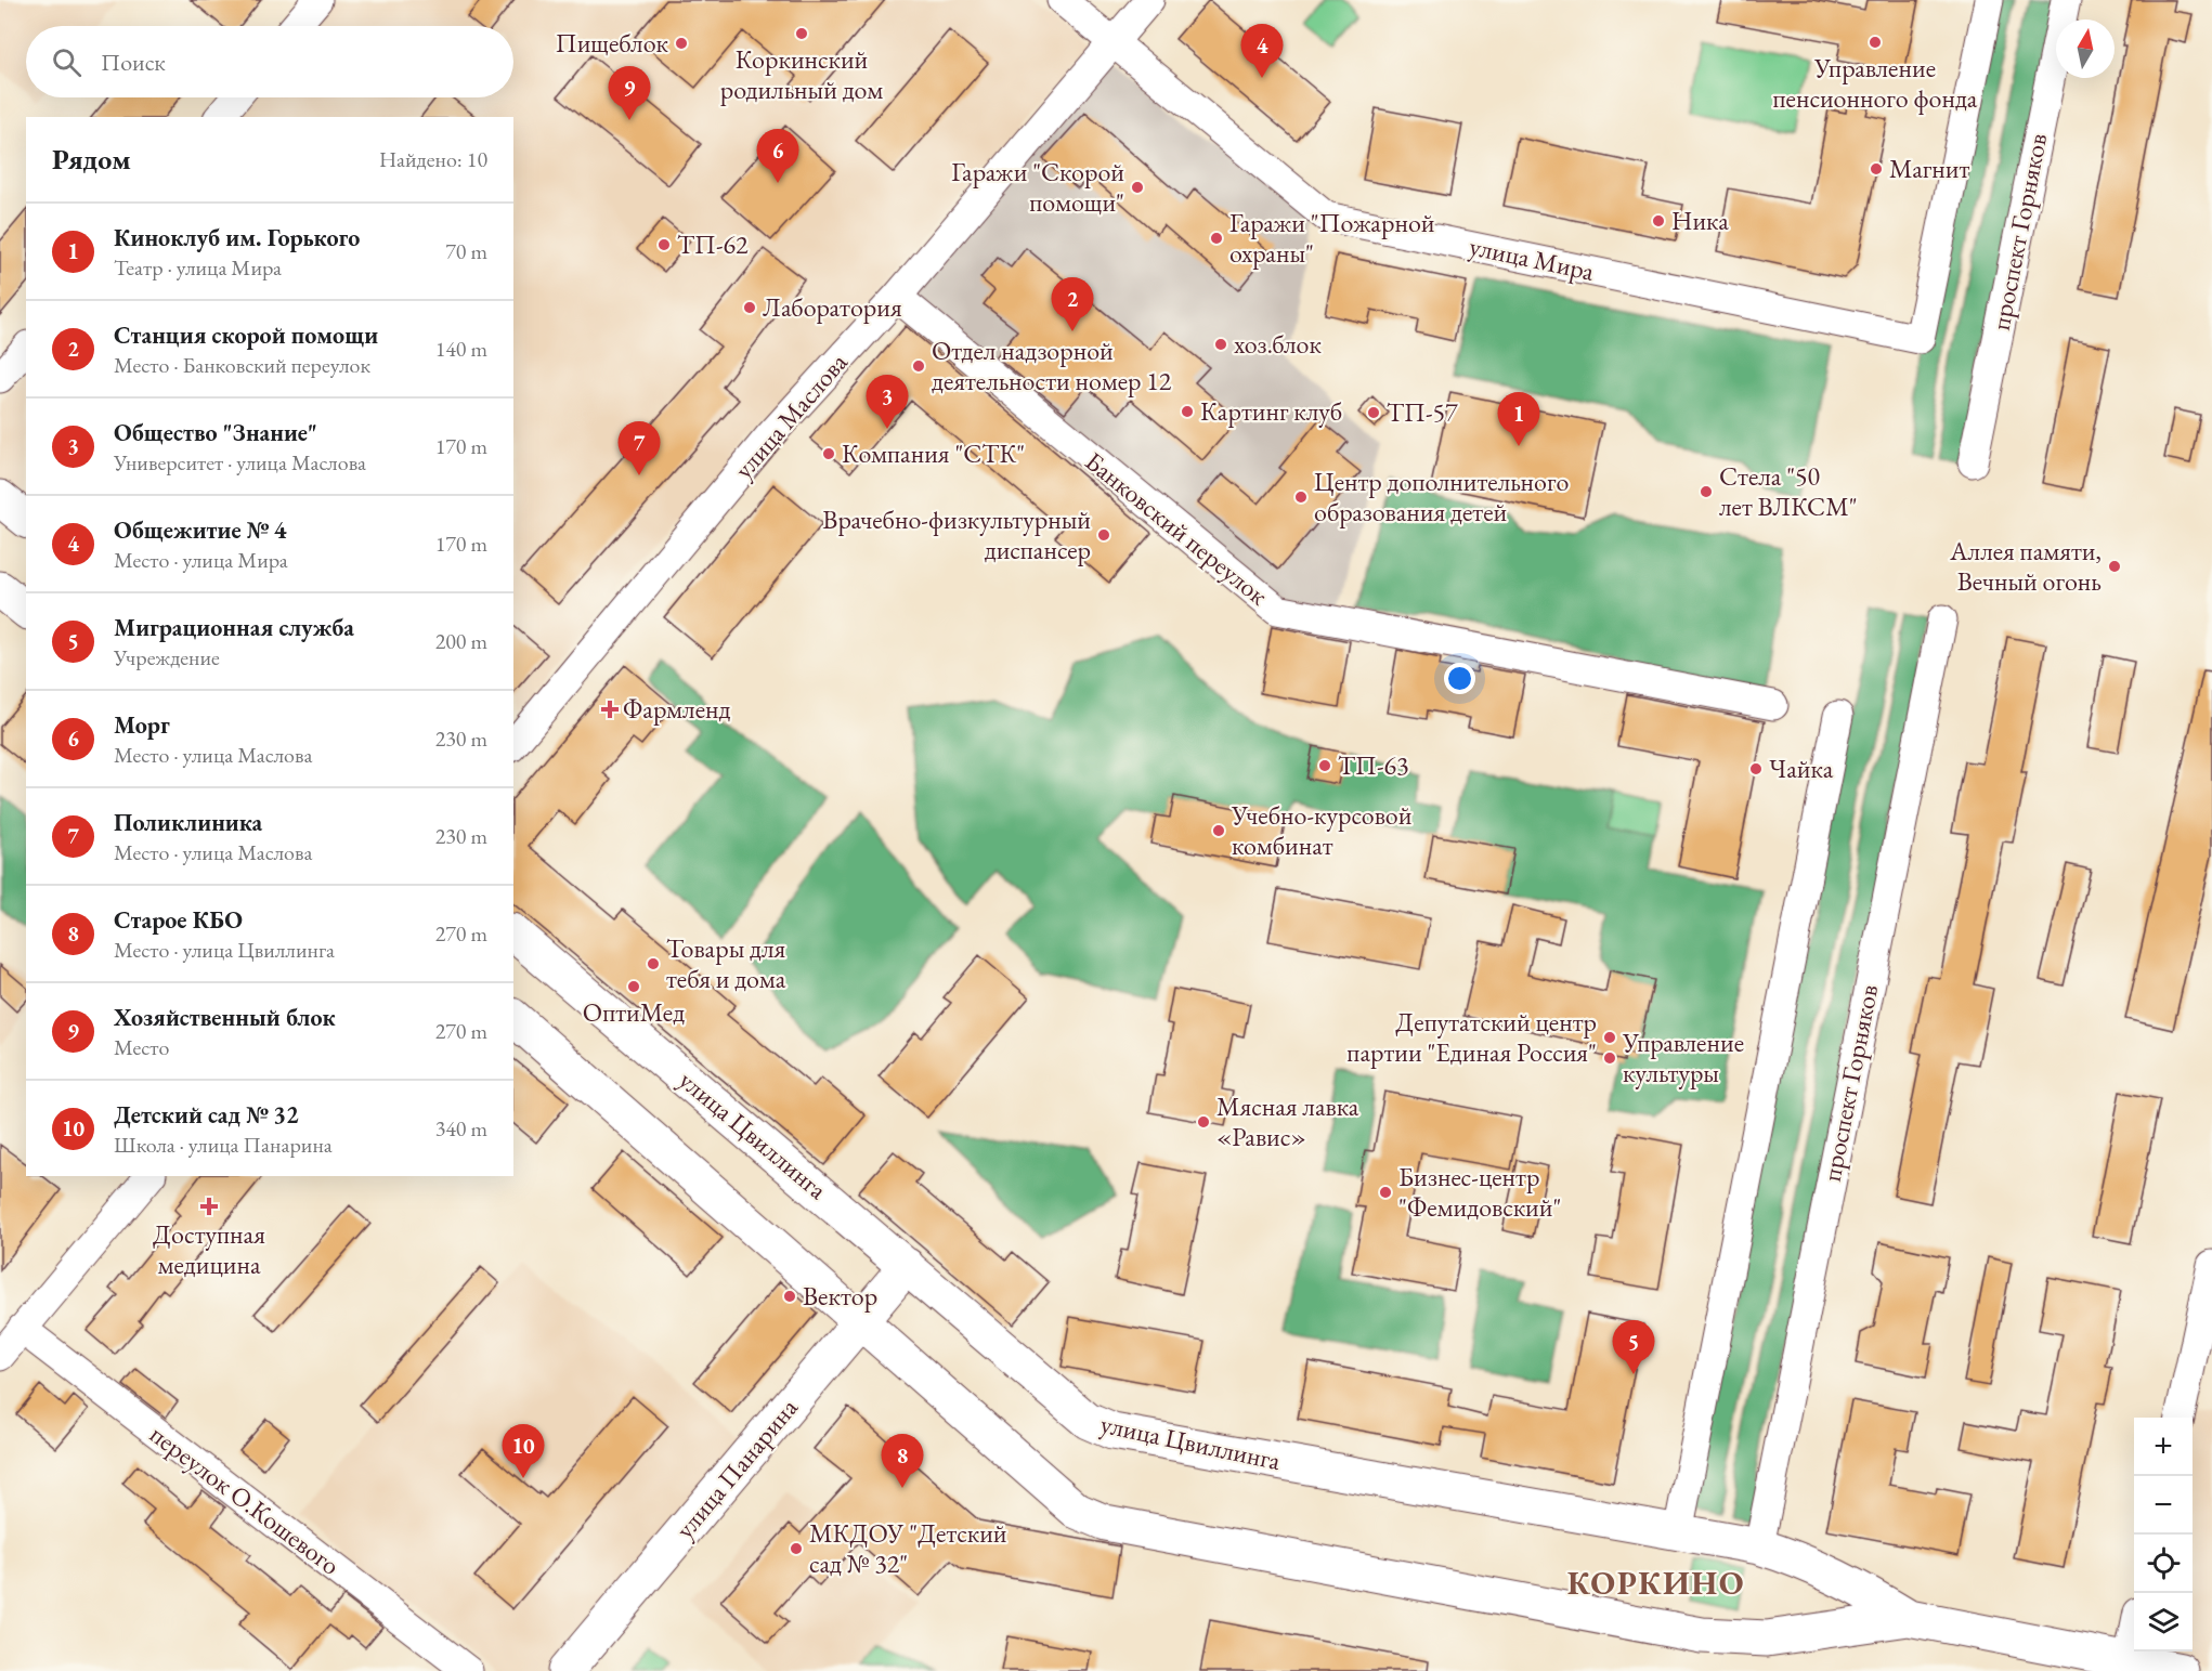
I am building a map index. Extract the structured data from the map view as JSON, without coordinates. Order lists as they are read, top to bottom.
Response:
{
  "streets": {
    "street": [
      "проспект Горняков",
      "улица Мира",
      "улица Маслова",
      "Банковский переулок",
      "улица Цвиллинга",
      "улица Панарина",
      "переулок О.Кошевого"
    ]
  },
  "crossings": [
    ["проспект Горняков", "улица Цвиллинга"],
    ["улица Мира", "улица Маслова"],
    ["улица Маслова", "Банковский переулок"],
    ["улица Цвиллинга", "улица Панарина"]
  ],
  "districts": ["КОРКИНО"],
  "places": {
    "other": [
      "Коркинский родильный дом",
      "Управление пенсионного фонда",
      "Пищеблок",
      "Магнит",
      "Гаражи \"Скорой помощи\"",
      "Ника",
      "Гаражи \"Пожарной охраны\"",
      "ТП-62",
      "Лаборатория",
      "хоз.блок",
      "Отдел надзорной деятельности номер 12",
      "Картинг клуб",
      "ТП-57",
      "Компания \"СТК\"",
      "Стела \"50 лет ВЛКСМ\"",
      "Центр дополнительного образования детей",
      "Врачебно-физкультурный диспансер",
      "Аллея памяти, Вечный огонь",
      "ТП-63",
      "Чайка",
      "Учебно-курсовой комбинат",
      "Товары для тебя и дома",
      "ОптиМед",
      "Депутатский центр партии \"Единая Россия\"",
      "Управление культуры",
      "Мясная лавка «Равис»",
      "Бизнес-центр \"Фемидовский\"",
      "Вектор",
      "МКДОУ \"Детский сад № 32\""
    ],
    "health": ["Фармленд", "Доступная медицина"]
  },
  "north": "top",
  "page": {
    "pins": [
      "4",
      "9",
      "6",
      "2",
      "3",
      "1",
      "7",
      "5",
      "10",
      "8"
    ],
    "search": "Поиск",
    "heading": ["Рядом", "Найдено: 10"],
    "list": [
      {
        "mark": "1",
        "name": "Киноклуб им. Горького",
        "note": "Театр · улица Мира",
        "value": "70 m"
      },
      {
        "mark": "2",
        "name": "Станция скорой помощи",
        "note": "Место · Банковский переулок",
        "value": "140 m"
      },
      {
        "mark": "3",
        "name": "Общество \"Знание\"",
        "note": "Университет · улица Маслова",
        "value": "170 m"
      },
      {
        "mark": "4",
        "name": "Общежитие № 4",
        "note": "Место · улица Мира",
        "value": "170 m"
      },
      {
        "mark": "5",
        "name": "Миграционная служба",
        "note": "Учреждение",
        "value": "200 m"
      },
      {
        "mark": "6",
        "name": "Морг",
        "note": "Место · улица Маслова",
        "value": "230 m"
      },
      {
        "mark": "7",
        "name": "Поликлиника",
        "note": "Место · улица Маслова",
        "value": "230 m"
      },
      {
        "mark": "8",
        "name": "Старое КБО",
        "note": "Место · улица Цвиллинга",
        "value": "270 m"
      },
      {
        "mark": "9",
        "name": "Хозяйственный блок",
        "note": "Место",
        "value": "270 m"
      },
      {
        "mark": "10",
        "name": "Детский сад № 32",
        "note": "Школа · улица Панарина",
        "value": "340 m"
      }
    ],
    "map_buttons": ["+", "−"]
  }
}
